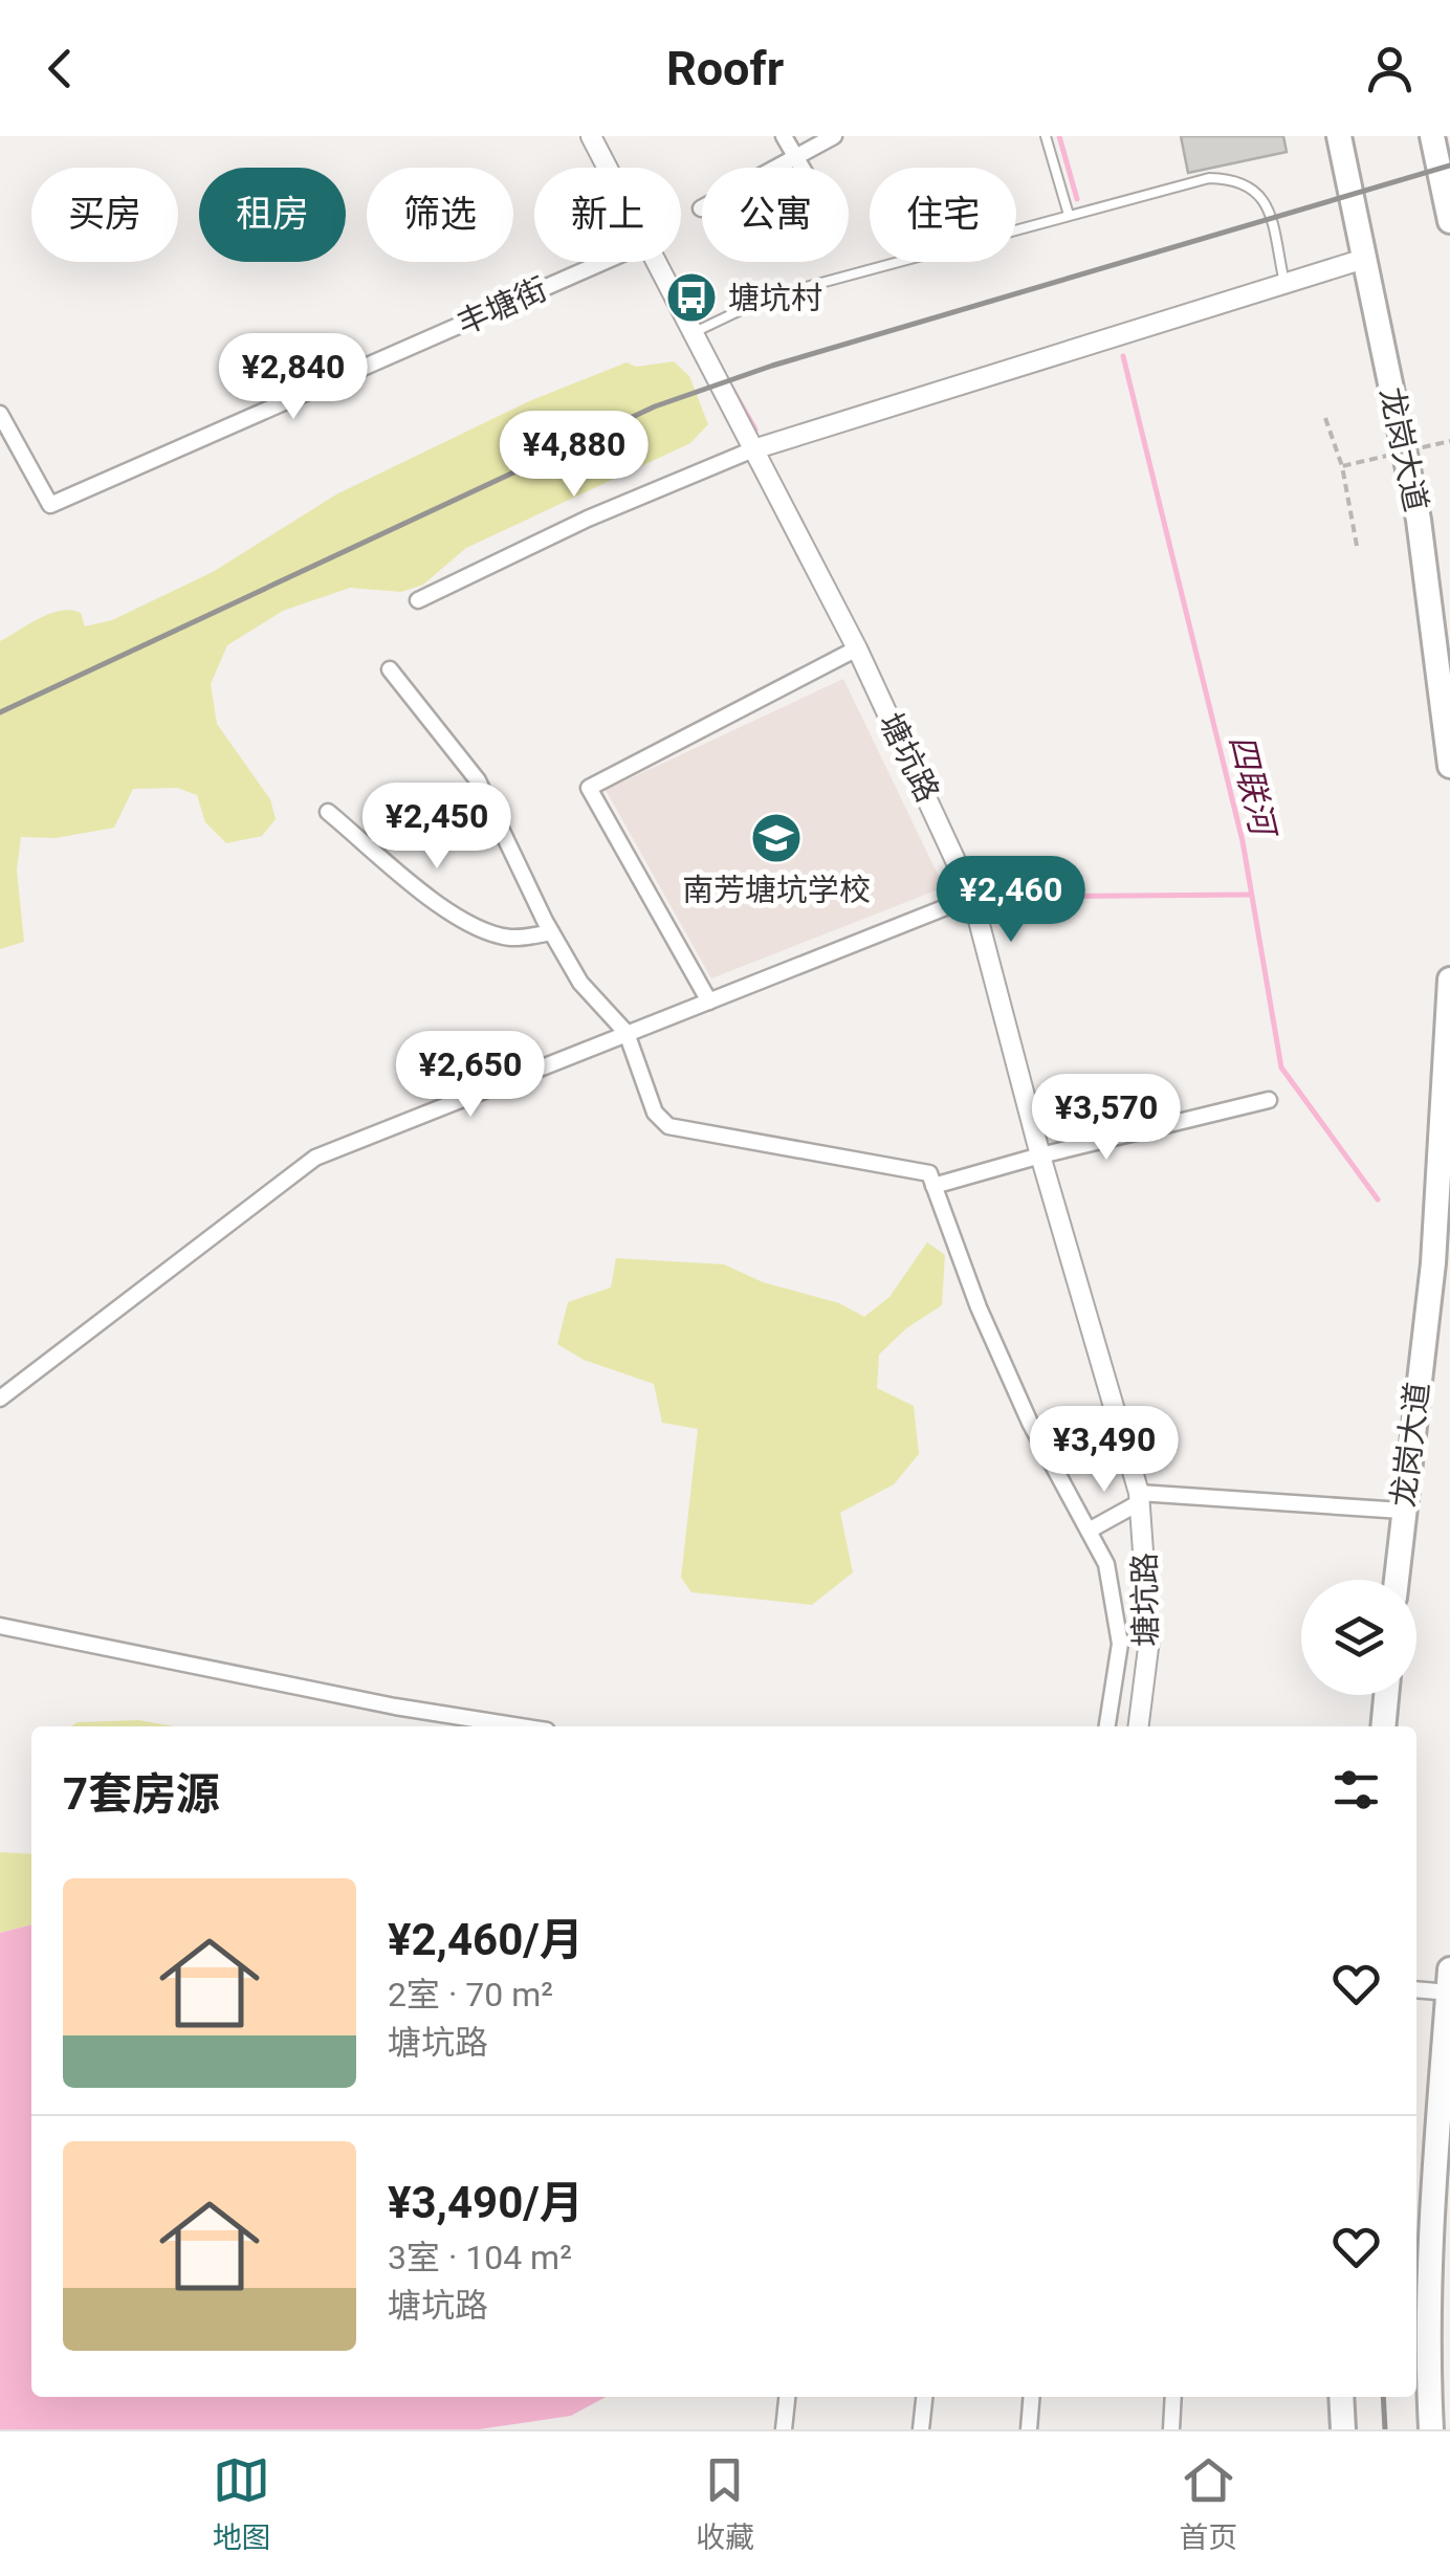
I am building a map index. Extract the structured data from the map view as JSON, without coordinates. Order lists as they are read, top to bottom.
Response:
{
  "streets": {
    "highway": ["龙岗大道"],
    "street": ["丰塘街", "塘坑路"]
  },
  "water": ["四联河"],
  "places": {
    "bus stop": ["塘坑村"],
    "school or university": ["南芳塘坑学校"]
  },
  "page": {
    "header": "Roofr",
    "chip": [
      "买房",
      "租房",
      "筛选",
      "新上",
      "公寓",
      "住宅"
    ],
    "price": [
      "¥2,840",
      "¥4,880",
      "¥2,450",
      "¥2,460",
      "¥2,650",
      "¥3,570",
      "¥3,490"
    ],
    "heading": "7套房源",
    "list": [
      {
        "name": "¥2,460/月",
        "note": "2室 · 70 m² · 塘坑路"
      },
      {
        "name": "¥3,490/月",
        "note": "3室 · 104 m² · 塘坑路"
      }
    ],
    "tabs": ["地图", "收藏", "首页"]
  }
}
